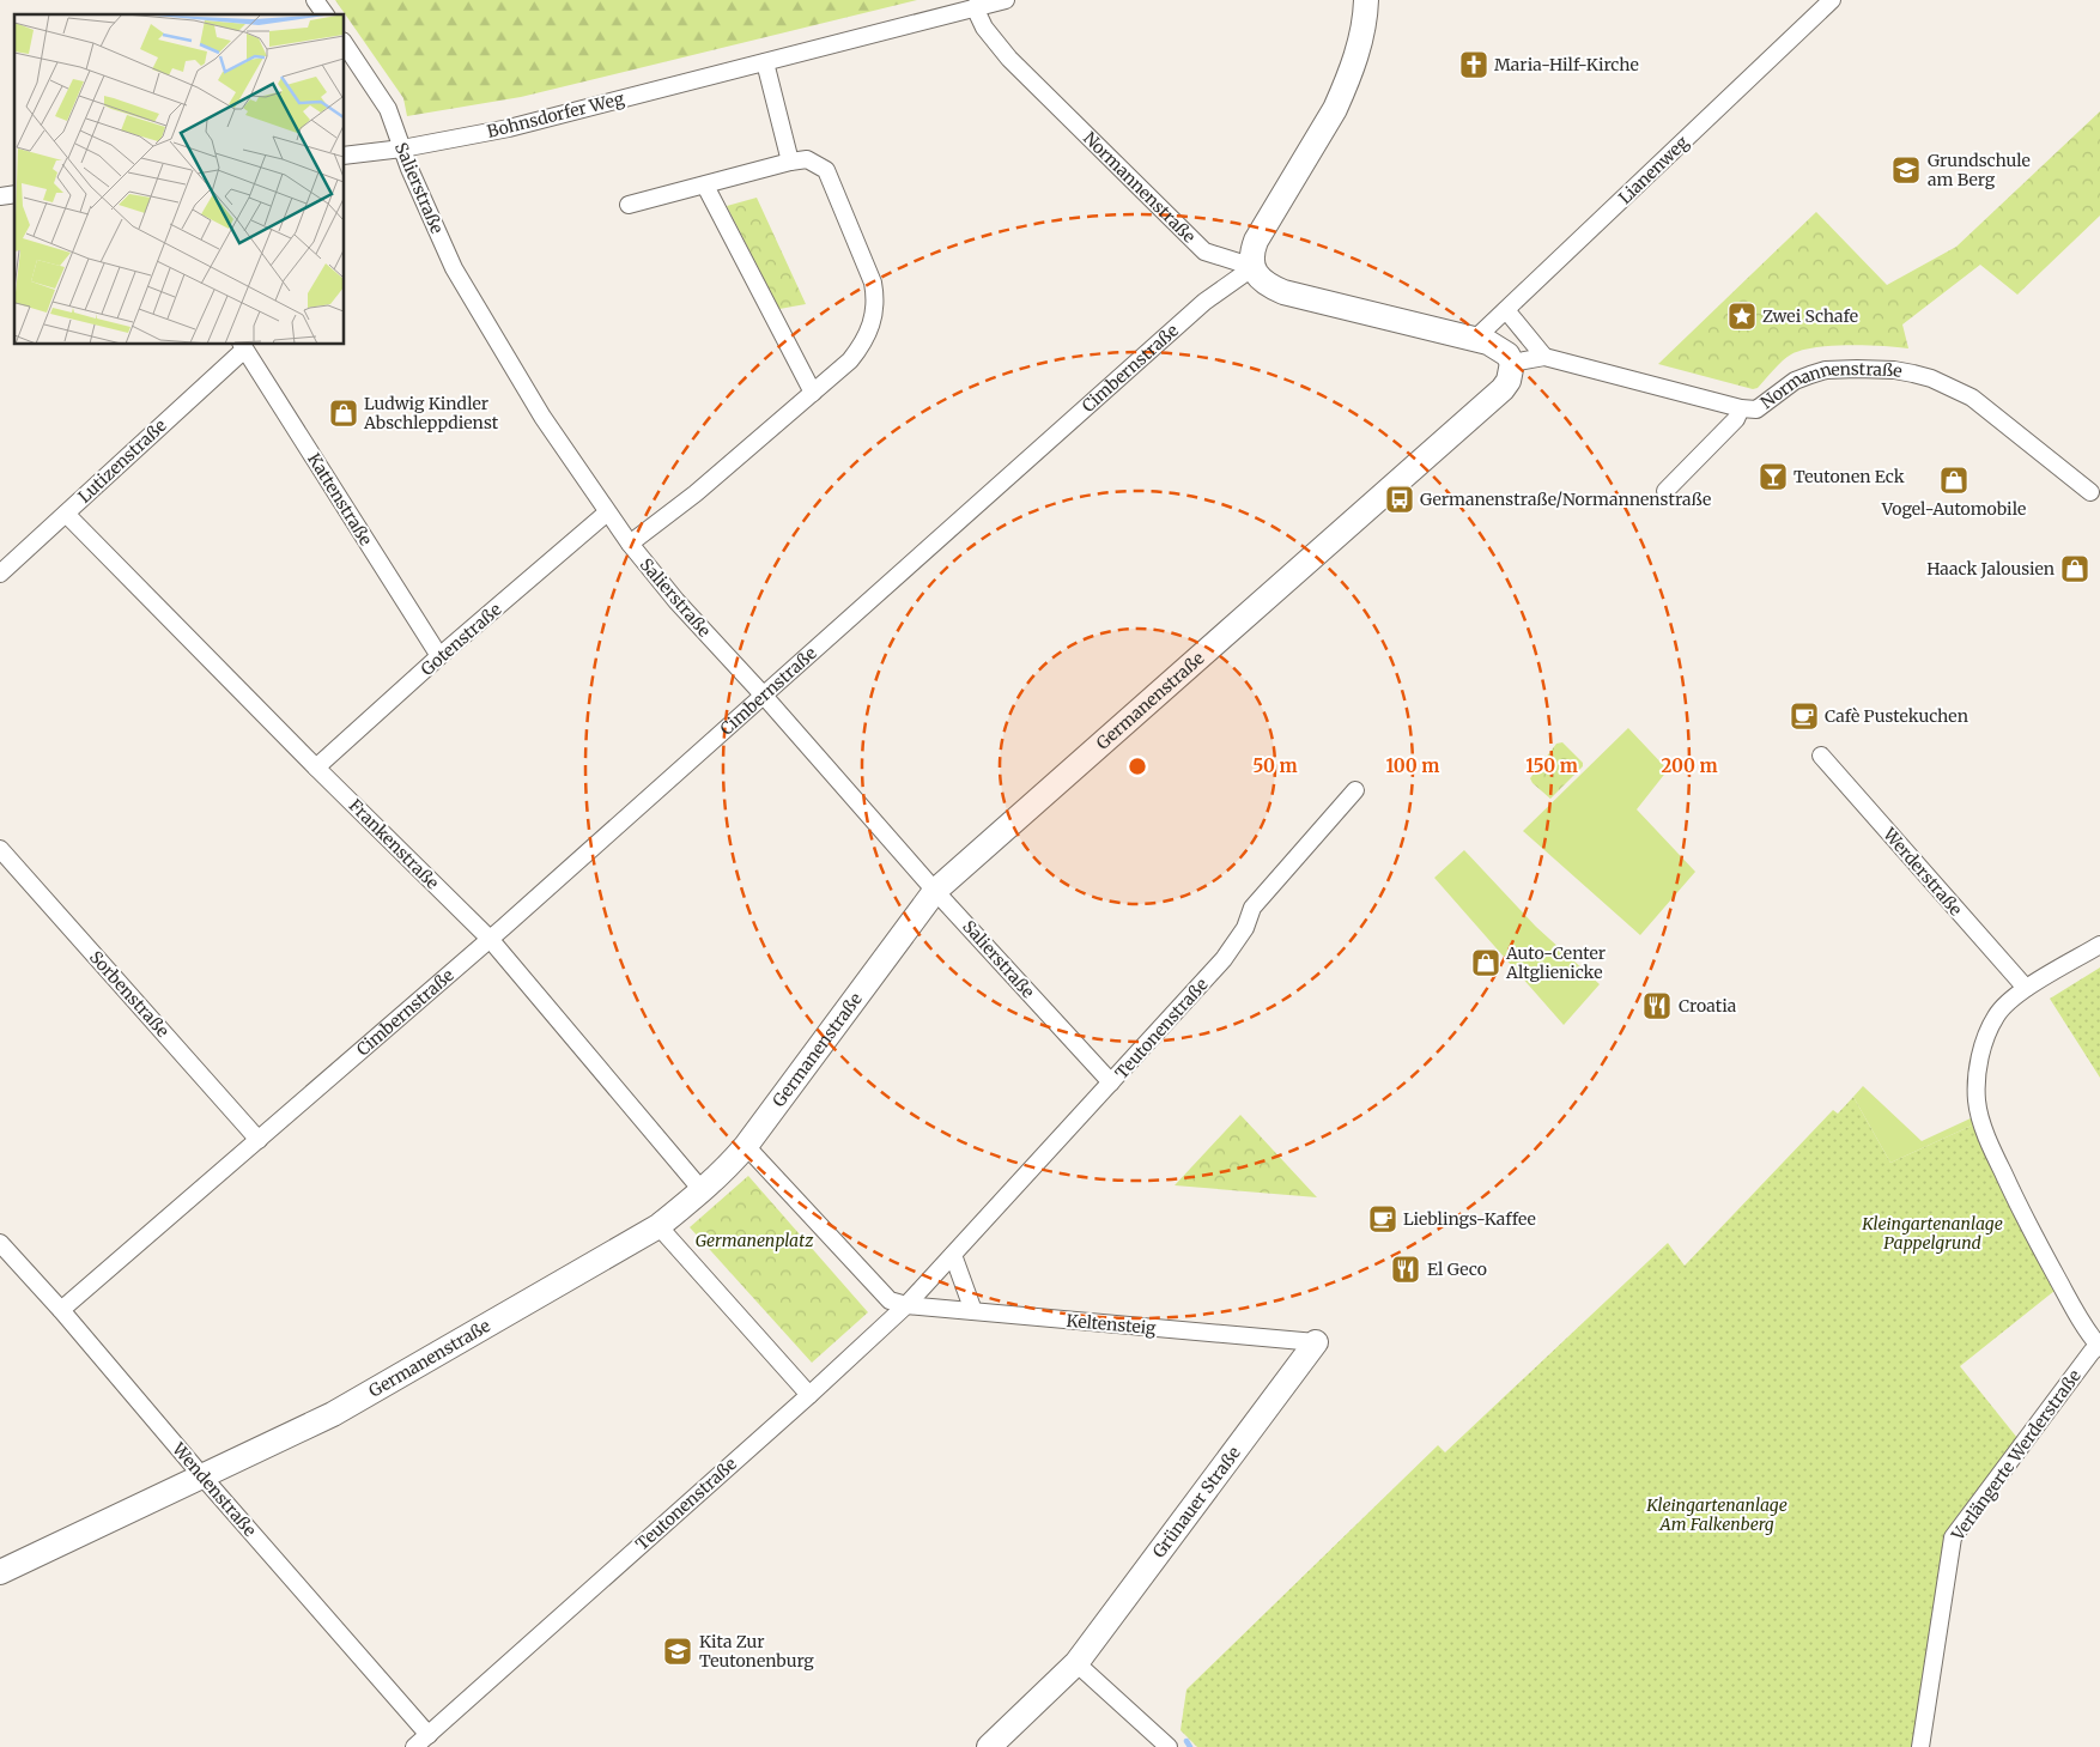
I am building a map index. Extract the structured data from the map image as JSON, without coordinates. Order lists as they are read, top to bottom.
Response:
{
  "streets": {
    "street": [
      "Bohnsdorfer Weg",
      "Lianenweg",
      "Normannenstraße",
      "Salierstraße",
      "Cimbernstraße",
      "Lutizenstraße",
      "Kattenstraße",
      "Gotenstraße",
      "Germanenstraße",
      "Frankenstraße",
      "Werderstraße",
      "Sorbenstraße",
      "Teutonenstraße",
      "Keltensteig",
      "Verlängerte Werderstraße",
      "Wendenstraße",
      "Grünauer Straße"
    ]
  },
  "crossings": [
    ["Bohnsdorfer Weg", "Normannenstraße"],
    ["Bohnsdorfer Weg", "Salierstraße"],
    ["Lianenweg", "Normannenstraße"],
    ["Normannenstraße", "Cimbernstraße"],
    ["Normannenstraße", "Germanenstraße"],
    ["Salierstraße", "Cimbernstraße"],
    ["Salierstraße", "Gotenstraße"],
    ["Salierstraße", "Germanenstraße"],
    ["Salierstraße", "Teutonenstraße"],
    ["Cimbernstraße", "Frankenstraße"],
    ["Cimbernstraße", "Sorbenstraße"],
    ["Cimbernstraße", "Wendenstraße"],
    ["Lutizenstraße", "Kattenstraße"],
    ["Lutizenstraße", "Frankenstraße"],
    ["Kattenstraße", "Gotenstraße"],
    ["Gotenstraße", "Frankenstraße"],
    ["Germanenstraße", "Frankenstraße"],
    ["Germanenstraße", "Wendenstraße"],
    ["Werderstraße", "Verlängerte Werderstraße"],
    ["Teutonenstraße", "Keltensteig"],
    ["Teutonenstraße", "Wendenstraße"],
    ["Keltensteig", "Grünauer Straße"]
  ],
  "parks": ["Kleingartenanlage Pappelgrund", "Germanenplatz", "Kleingartenanlage Am Falkenberg"],
  "places": {
    "church": ["Maria-Hilf-Kirche"],
    "school or university": ["Grundschule am Berg", "Kita Zur Teutonenburg"],
    "place": ["Zwei Schafe"],
    "shop": [
      "Ludwig Kindler Abschleppdienst",
      "Vogel-Automobile",
      "Haack Jalousien",
      "Auto-Center Altglienicke"
    ],
    "bar": ["Teutonen Eck"],
    "bus stop": ["Germanenstraße/Normannenstraße"],
    "cafe": ["Cafè Pustekuchen", "Lieblings-Kaffee"],
    "restaurant": ["Croatia", "El Geco"]
  },
  "rings": [
    "50 m",
    "100 m",
    "150 m",
    "200 m"
  ]
}
